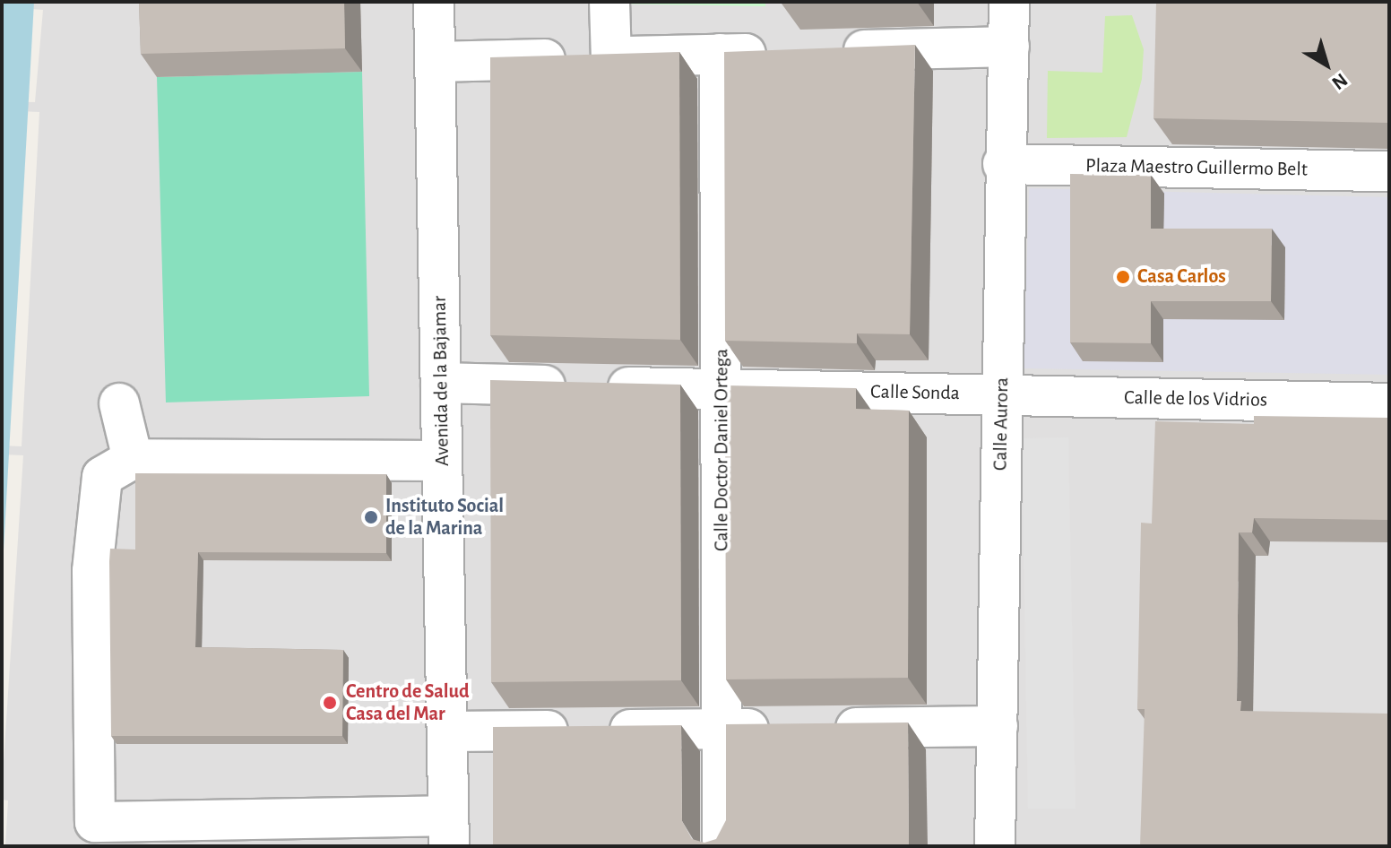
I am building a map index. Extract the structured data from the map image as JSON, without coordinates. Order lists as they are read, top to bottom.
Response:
{
  "streets": {
    "street": [
      "Plaza Maestro Guillermo Belt",
      "Avenida de la Bajamar",
      "Calle Sonda",
      "Calle de los Vidrios",
      "Calle Aurora",
      "Calle Doctor Daniel Ortega"
    ]
  },
  "crossings": [
    ["Plaza Maestro Guillermo Belt", "Calle Aurora"],
    ["Avenida de la Bajamar", "Calle Sonda"],
    ["Calle Sonda", "Calle de los Vidrios"],
    ["Calle Sonda", "Calle Aurora"],
    ["Calle Sonda", "Calle Doctor Daniel Ortega"],
    ["Calle de los Vidrios", "Calle Aurora"]
  ],
  "places": ["Casa Carlos", "Instituto Social de la Marina", "Centro de Salud Casa del Mar"],
  "north": "bottom right"
}
